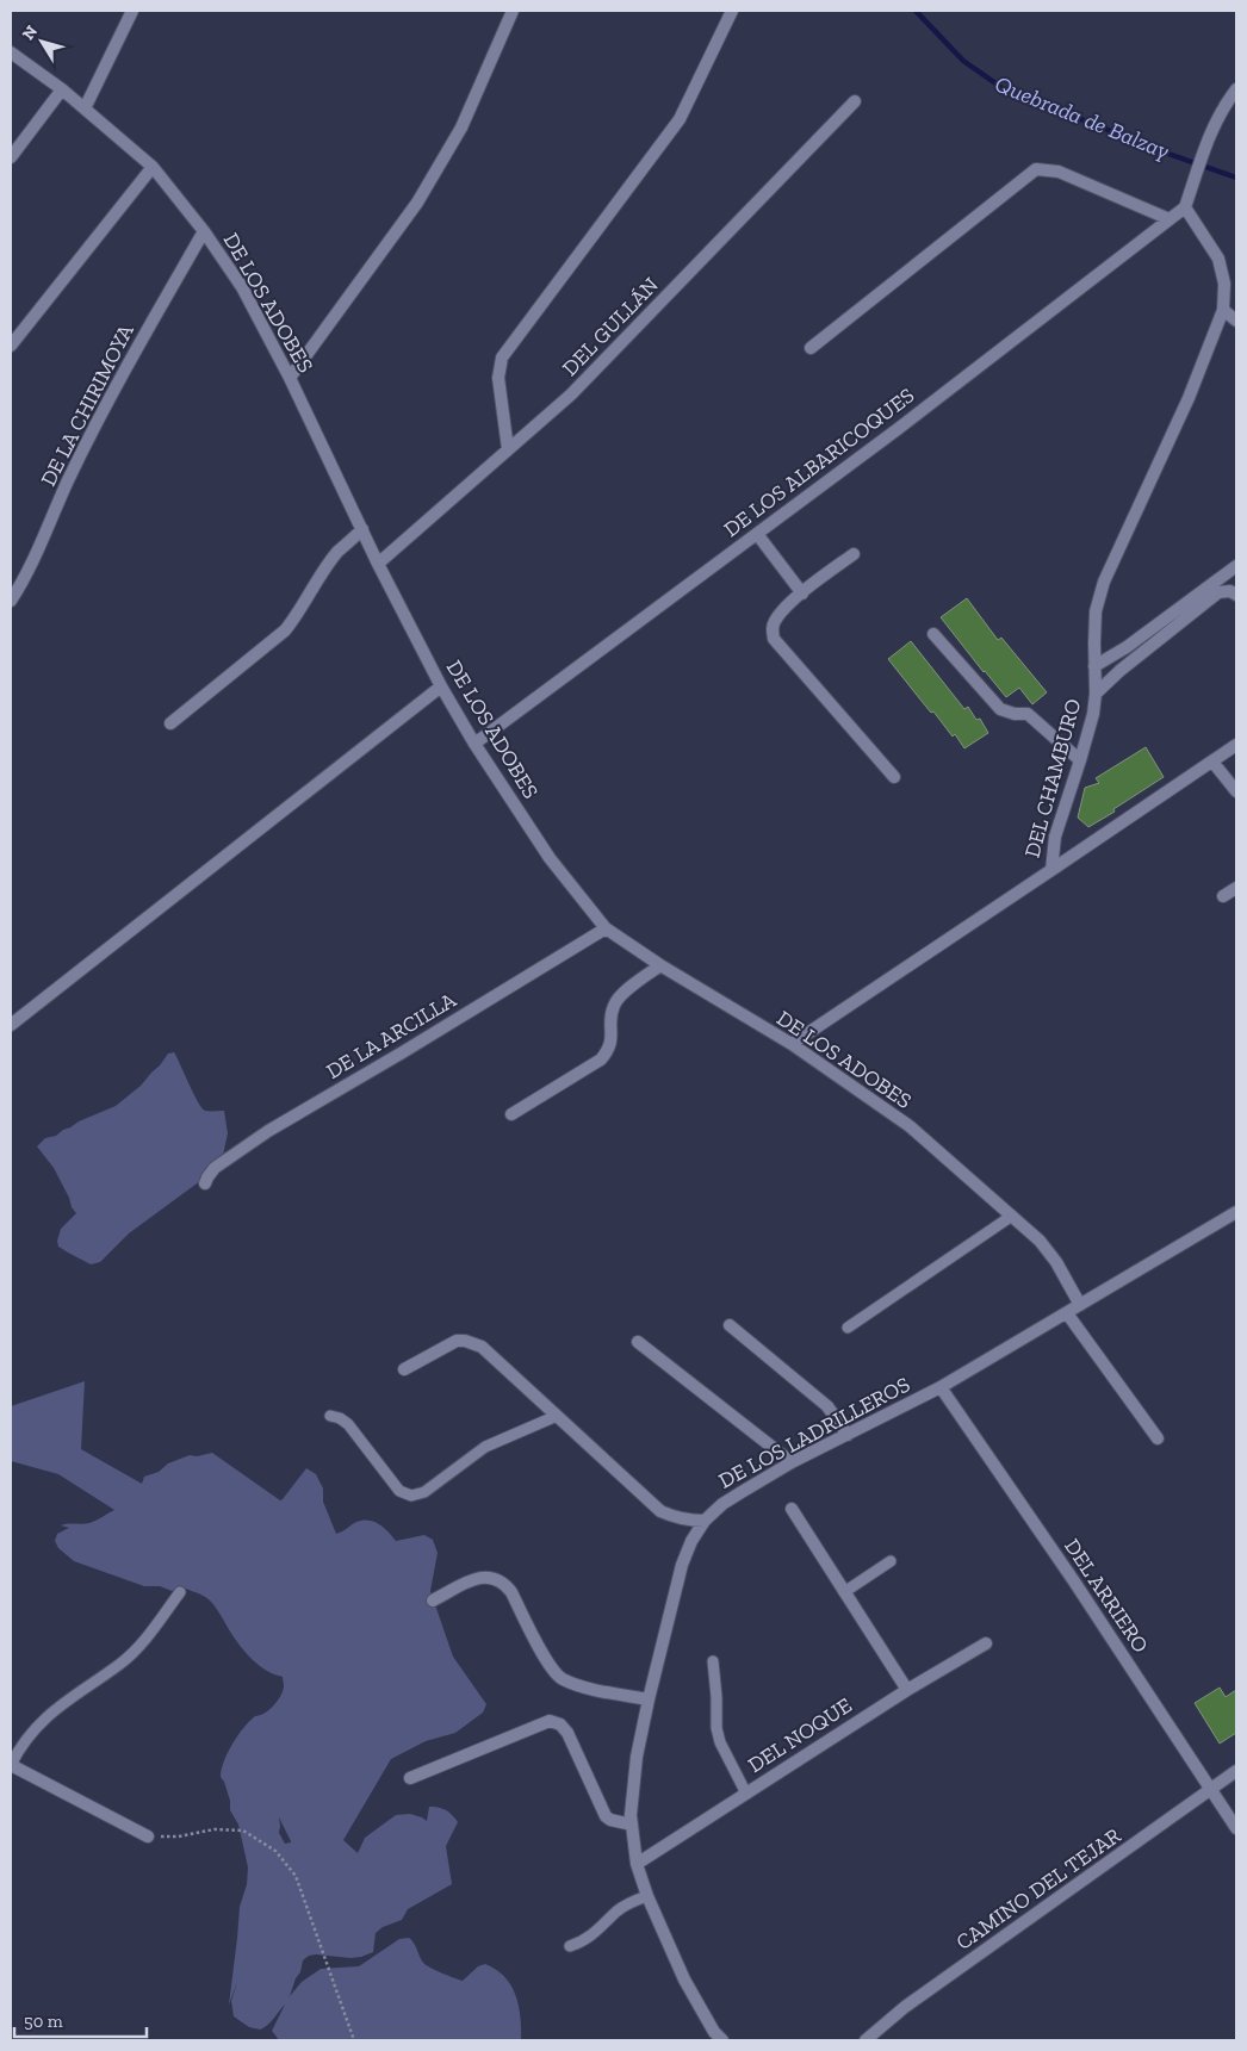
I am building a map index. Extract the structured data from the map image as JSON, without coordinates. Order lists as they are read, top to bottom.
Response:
{
  "streets": {
    "street": [
      "DE LOS ADOBES",
      "DEL GULLÁN",
      "DE LA CHIRIMOYA",
      "DE LOS ALBARICOQUES",
      "DEL CHAMBURO",
      "DE LA ARCILLA",
      "DE LOS LADRILLEROS",
      "DEL ARRIERO",
      "DEL NOQUE",
      "CAMINO DEL TEJAR"
    ]
  },
  "crossings": [
    ["DE LOS ADOBES", "DEL GULLÁN"],
    ["DE LOS ADOBES", "DE LA CHIRIMOYA"],
    ["DE LOS ADOBES", "DE LOS ALBARICOQUES"],
    ["DE LOS ADOBES", "DEL CHAMBURO"],
    ["DE LOS ADOBES", "DE LA ARCILLA"],
    ["DE LOS ADOBES", "DE LOS LADRILLEROS"],
    ["DE LOS ALBARICOQUES", "DEL CHAMBURO"],
    ["DE LOS LADRILLEROS", "DEL ARRIERO"],
    ["DE LOS LADRILLEROS", "DEL NOQUE"],
    ["DEL ARRIERO", "CAMINO DEL TEJAR"]
  ],
  "water": ["Quebrada de Balzay"],
  "scale_bar": "50 m",
  "north": "top left"
}
